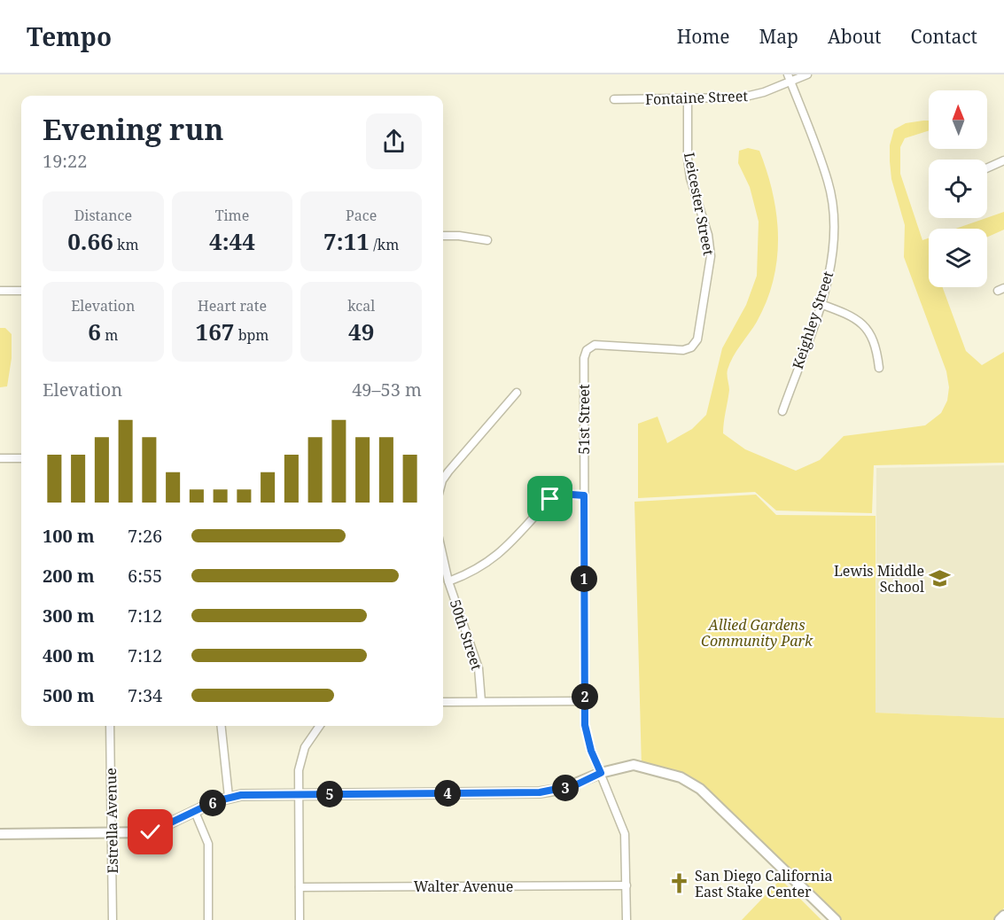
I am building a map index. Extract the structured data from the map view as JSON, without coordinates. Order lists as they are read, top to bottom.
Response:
{
  "streets": {
    "street": [
      "Fontaine Street",
      "Leicester Street",
      "Keighley Street",
      "51st Street",
      "50th Street",
      "Estrella Avenue",
      "Walter Avenue"
    ]
  },
  "crossings": [
    ["Fontaine Street", "Leicester Street"],
    ["Fontaine Street", "Keighley Street"],
    ["Leicester Street", "51st Street"],
    ["51st Street", "Walter Avenue"]
  ],
  "parks": ["Allied Gardens Community Park"],
  "places": {
    "school or university": ["Lewis Middle School"],
    "church": ["San Diego California East Stake Center"]
  },
  "north": "top",
  "page": {
    "header": "Tempo",
    "nav": [
      "Home",
      "Map",
      "About",
      "Contact"
    ],
    "heading": ["Evening run", "19:22"],
    "stats": [
      ["Distance", "0.66 km"],
      ["Time", "4:44"],
      ["Pace", "7:11 /km"],
      ["Elevation", "6 m"],
      ["Heart rate", "167 bpm"],
      ["kcal", "49"]
    ],
    "chart": ["Elevation", "49–53 m"],
    "list": [
      {
        "name": "100 m",
        "note": "7:26"
      },
      {
        "name": "200 m",
        "note": "6:55"
      },
      {
        "name": "300 m",
        "note": "7:12"
      },
      {
        "name": "400 m",
        "note": "7:12"
      },
      {
        "name": "500 m",
        "note": "7:34"
      }
    ],
    "pins": [
      "1",
      "2",
      "3",
      "4",
      "5",
      "6"
    ]
  }
}
